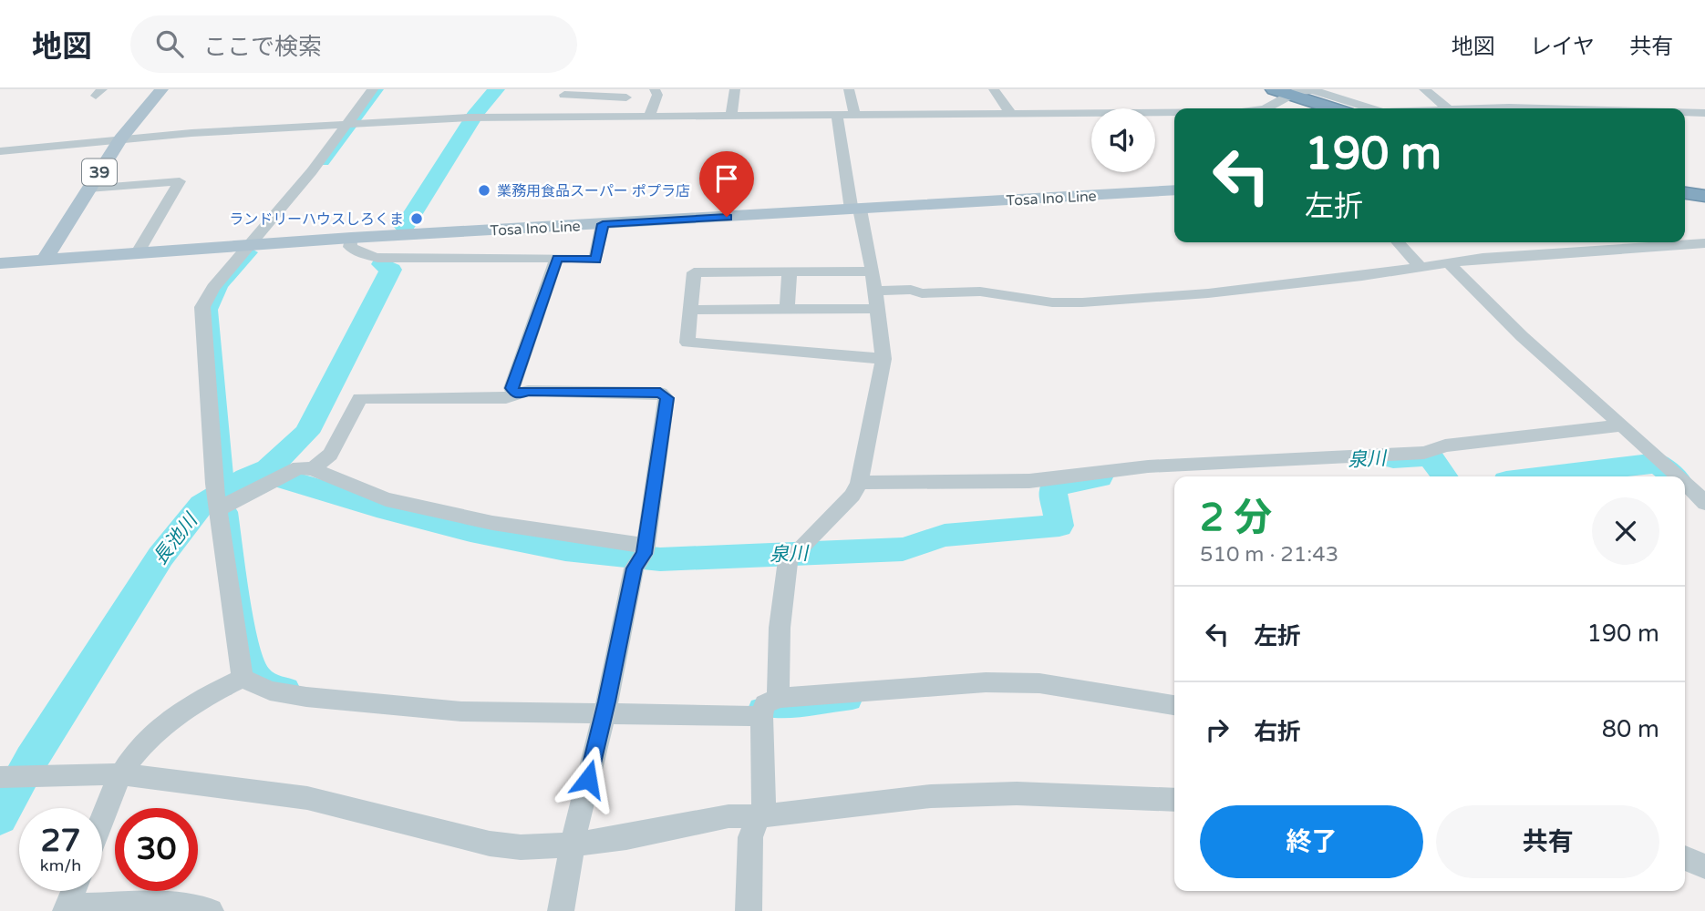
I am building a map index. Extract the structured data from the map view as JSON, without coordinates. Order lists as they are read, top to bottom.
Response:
{
  "streets": {
    "main road": ["39", "Tosa Ino Line"]
  },
  "crossings": [
    ["39", "Tosa Ino Line"]
  ],
  "water": ["泉川", "長池川"],
  "places": ["業務用食品スーパー ポプラ店", "ランドリーハウスしろくま"],
  "page": {
    "header": "地図",
    "search": "ここで検索",
    "nav": ["地図", "レイヤ", "共有"],
    "turn": ["190 m", "左折"],
    "heading": ["2 分", "510 m · 21:43"],
    "list": [
      {
        "name": "左折",
        "value": "190 m"
      },
      {
        "name": "右折",
        "value": "80 m"
      }
    ],
    "buttons": ["終了", "共有"],
    "speed": "27 km/h",
    "limit": "30"
  }
}
